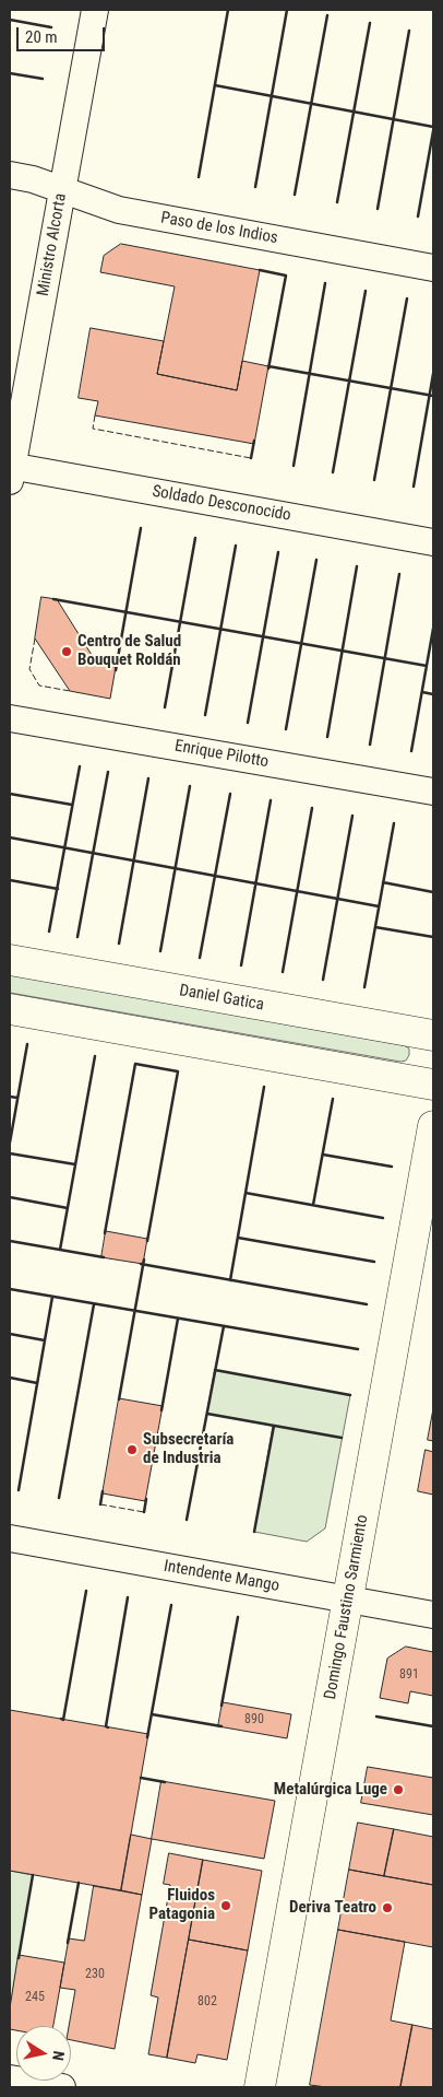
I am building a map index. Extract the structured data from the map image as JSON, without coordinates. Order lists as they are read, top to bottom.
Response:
{
  "streets": {
    "main road": ["Daniel Gatica", "Domingo Faustino Sarmiento"],
    "street": [
      "Paso de los Indios",
      "Ministro Alcorta",
      "Soldado Desconocido",
      "Enrique Pilotto",
      "Intendente Mango"
    ]
  },
  "crossings": [
    ["Paso de los Indios", "Ministro Alcorta"],
    ["Ministro Alcorta", "Soldado Desconocido"],
    ["Intendente Mango", "Domingo Faustino Sarmiento"]
  ],
  "places": [
    "Centro de Salud Bouquet Roldán",
    "Subsecretaría de Industria",
    "Metalúrgica Luge",
    "Fluidos Patagonia",
    "Deriva Teatro"
  ],
  "house_numbers": [
    "891",
    "890",
    "230",
    "245",
    "802"
  ],
  "scale_bar": "20 m",
  "north": "right"
}
